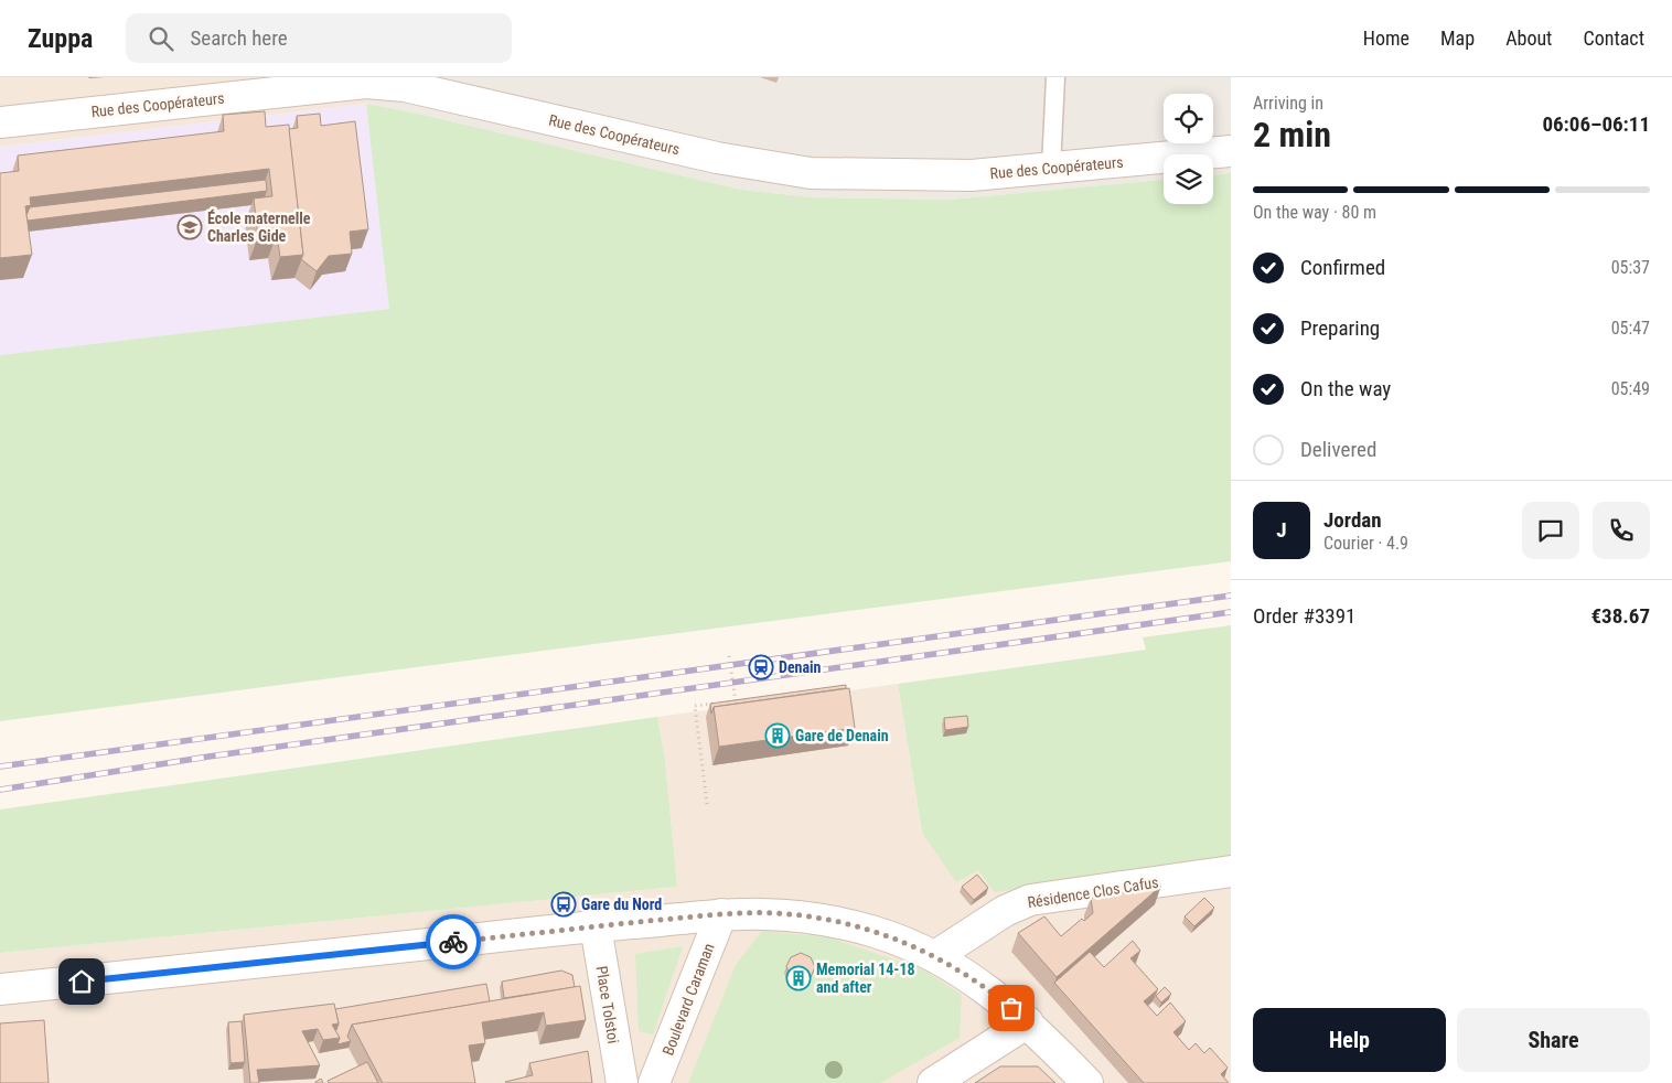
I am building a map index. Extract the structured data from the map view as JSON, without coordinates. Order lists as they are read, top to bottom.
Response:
{
  "streets": {
    "street": [
      "Rue des Coopérateurs",
      "Résidence Clos Cafus",
      "Boulevard Caraman",
      "Place Tolstoi"
    ]
  },
  "places": {
    "school or university": ["École maternelle Charles Gide"],
    "station": ["Denain"],
    "building": ["Gare de Denain", "Memorial 14-18 and after"],
    "bus stop": ["Gare du Nord"]
  },
  "page": {
    "header": "Zuppa",
    "search": "Search here",
    "nav": [
      "Home",
      "Map",
      "About",
      "Contact"
    ],
    "heading": ["2 min", "Arriving in", "06:06–06:11"],
    "panel": [
      "Jordan",
      "Courier · 4.9",
      "Order #3391",
      "€38.67"
    ],
    "bar": "On the way · 80 m",
    "list": [
      ["Confirmed", "05:37"],
      ["Preparing", "05:47"],
      ["On the way", "05:49"],
      "Delivered"
    ],
    "round": "J",
    "buttons": ["Help", "Share"]
  }
}
